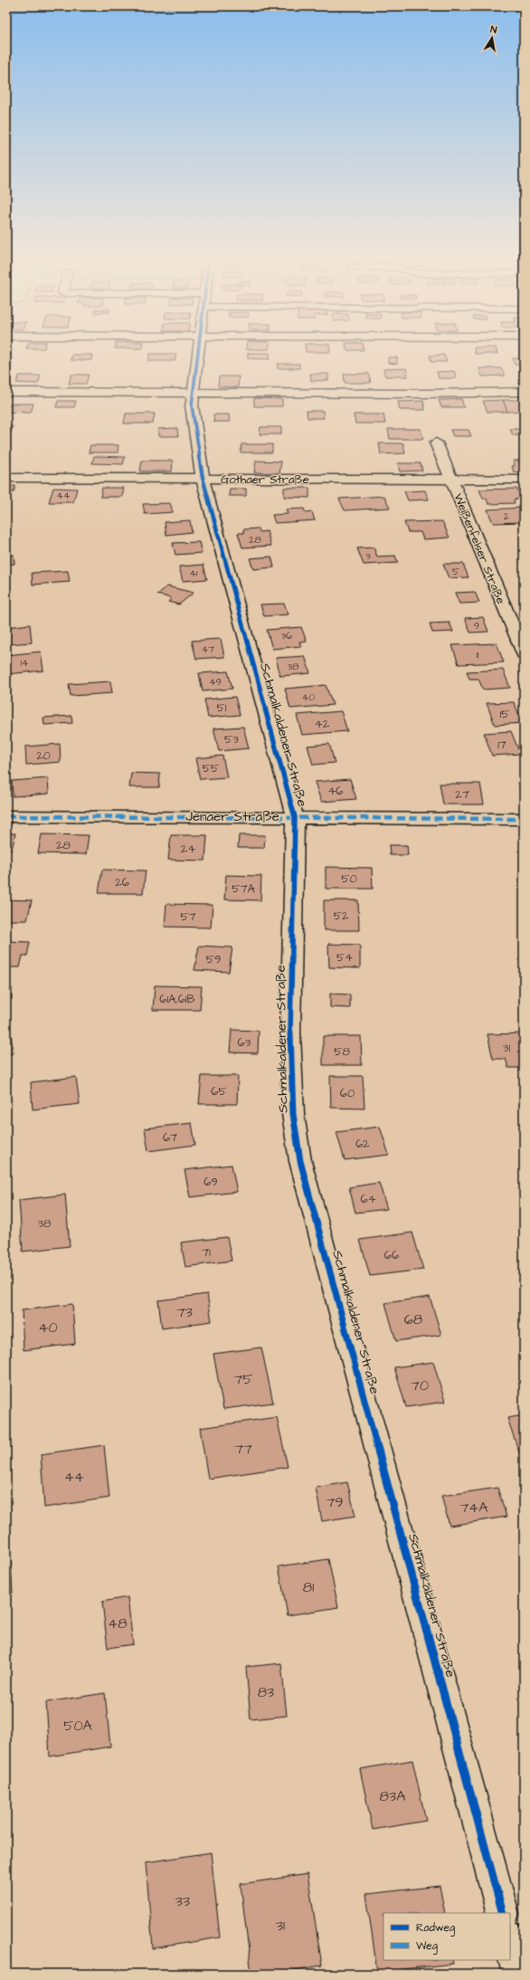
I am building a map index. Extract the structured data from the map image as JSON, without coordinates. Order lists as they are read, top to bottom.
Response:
{
  "streets": {
    "street": [
      "Gothaer Straße",
      "Weißenfelser Straße",
      "Schmalkaldener Straße",
      "Jenaer Straße"
    ]
  },
  "crossings": [
    ["Gothaer Straße", "Weißenfelser Straße"],
    ["Gothaer Straße", "Schmalkaldener Straße"],
    ["Schmalkaldener Straße", "Jenaer Straße"]
  ],
  "house_numbers": [
    "44",
    "2",
    "28",
    "3",
    "5",
    "41",
    "9",
    "36",
    "47",
    "11",
    "14",
    "38",
    "49",
    "40",
    "51",
    "15",
    "42",
    "53",
    "17",
    "20",
    "55",
    "46",
    "27",
    "28",
    "24",
    "50",
    "26",
    "57A",
    "52",
    "57",
    "54",
    "59",
    "61A,61B",
    "63",
    "31",
    "58",
    "65",
    "60",
    "67",
    "62",
    "69",
    "64",
    "38",
    "71",
    "66",
    "73",
    "68",
    "40",
    "75",
    "70",
    "77",
    "44",
    "79",
    "74A",
    "81",
    "48",
    "83",
    "50A",
    "83A",
    "33",
    "31"
  ],
  "legend": ["Radweg", "Weg"],
  "north": "top"
}
